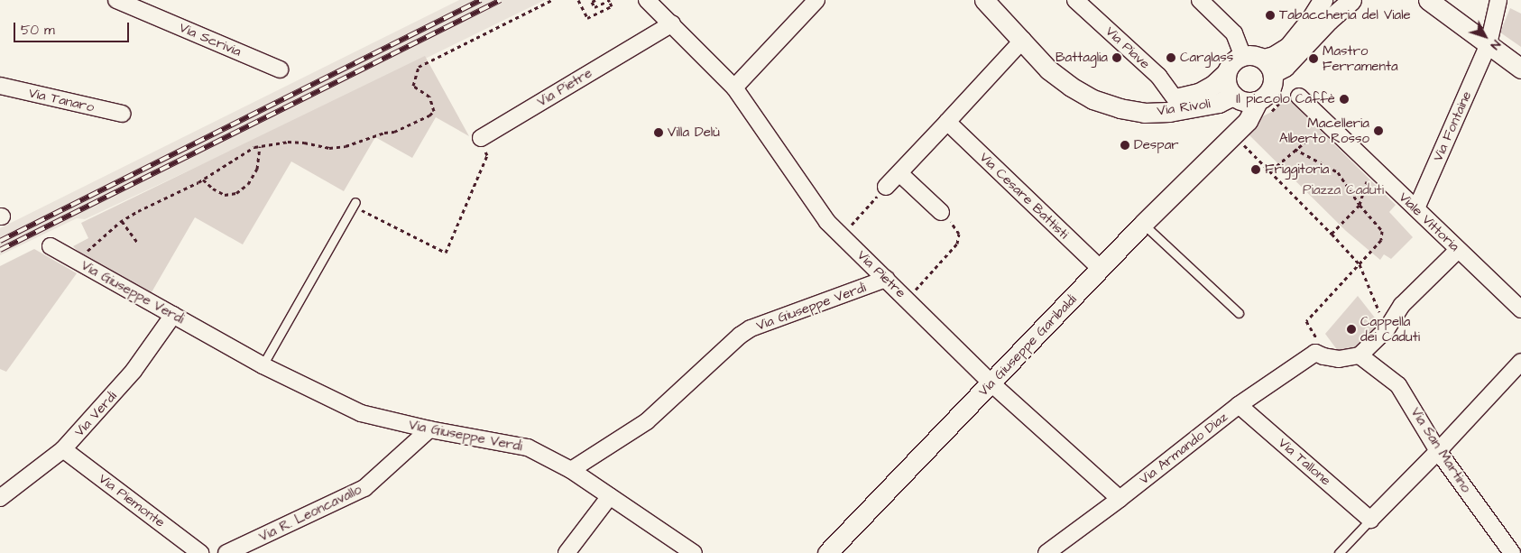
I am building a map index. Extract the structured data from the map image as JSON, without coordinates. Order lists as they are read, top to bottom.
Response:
{
  "streets": {
    "street": [
      "Via Scrivia",
      "Via Piave",
      "Via Pietre",
      "Via Tanaro",
      "Via Rivoli",
      "Via Fontaine",
      "Via Cesare Battisti",
      "Viale Vittoria",
      "Via Giuseppe Verdi",
      "Via Giuseppe Garibaldi",
      "Via Verdi",
      "Via Armando Diaz",
      "Via San Martino",
      "Via Tallone",
      "Via Piemonte",
      "Via R. Leoncavallo"
    ]
  },
  "crossings": [
    ["Via Piave", "Via Rivoli"],
    ["Via Pietre", "Via Giuseppe Verdi"],
    ["Via Pietre", "Via Giuseppe Garibaldi"],
    ["Via Pietre", "Via Armando Diaz"],
    ["Via Rivoli", "Via Giuseppe Garibaldi"],
    ["Via Fontaine", "Viale Vittoria"],
    ["Via Cesare Battisti", "Via Giuseppe Garibaldi"],
    ["Via Giuseppe Verdi", "Via Verdi"],
    ["Via Giuseppe Verdi", "Via R. Leoncavallo"],
    ["Via Verdi", "Via Piemonte"],
    ["Via Armando Diaz", "Via San Martino"],
    ["Via Armando Diaz", "Via Tallone"]
  ],
  "parks": ["Piazza Caduti"],
  "places": [
    "Tabaccheria del Viale",
    "Battaglia",
    "Carglass",
    "Mastro Ferramenta",
    "Il piccolo Caffè",
    "Macelleria Alberto Rosso",
    "Villa Delù",
    "Despar",
    "Friggitoria",
    "Cappella dei Caduti"
  ],
  "scale_bar": "50 m",
  "north": "bottom right"
}
